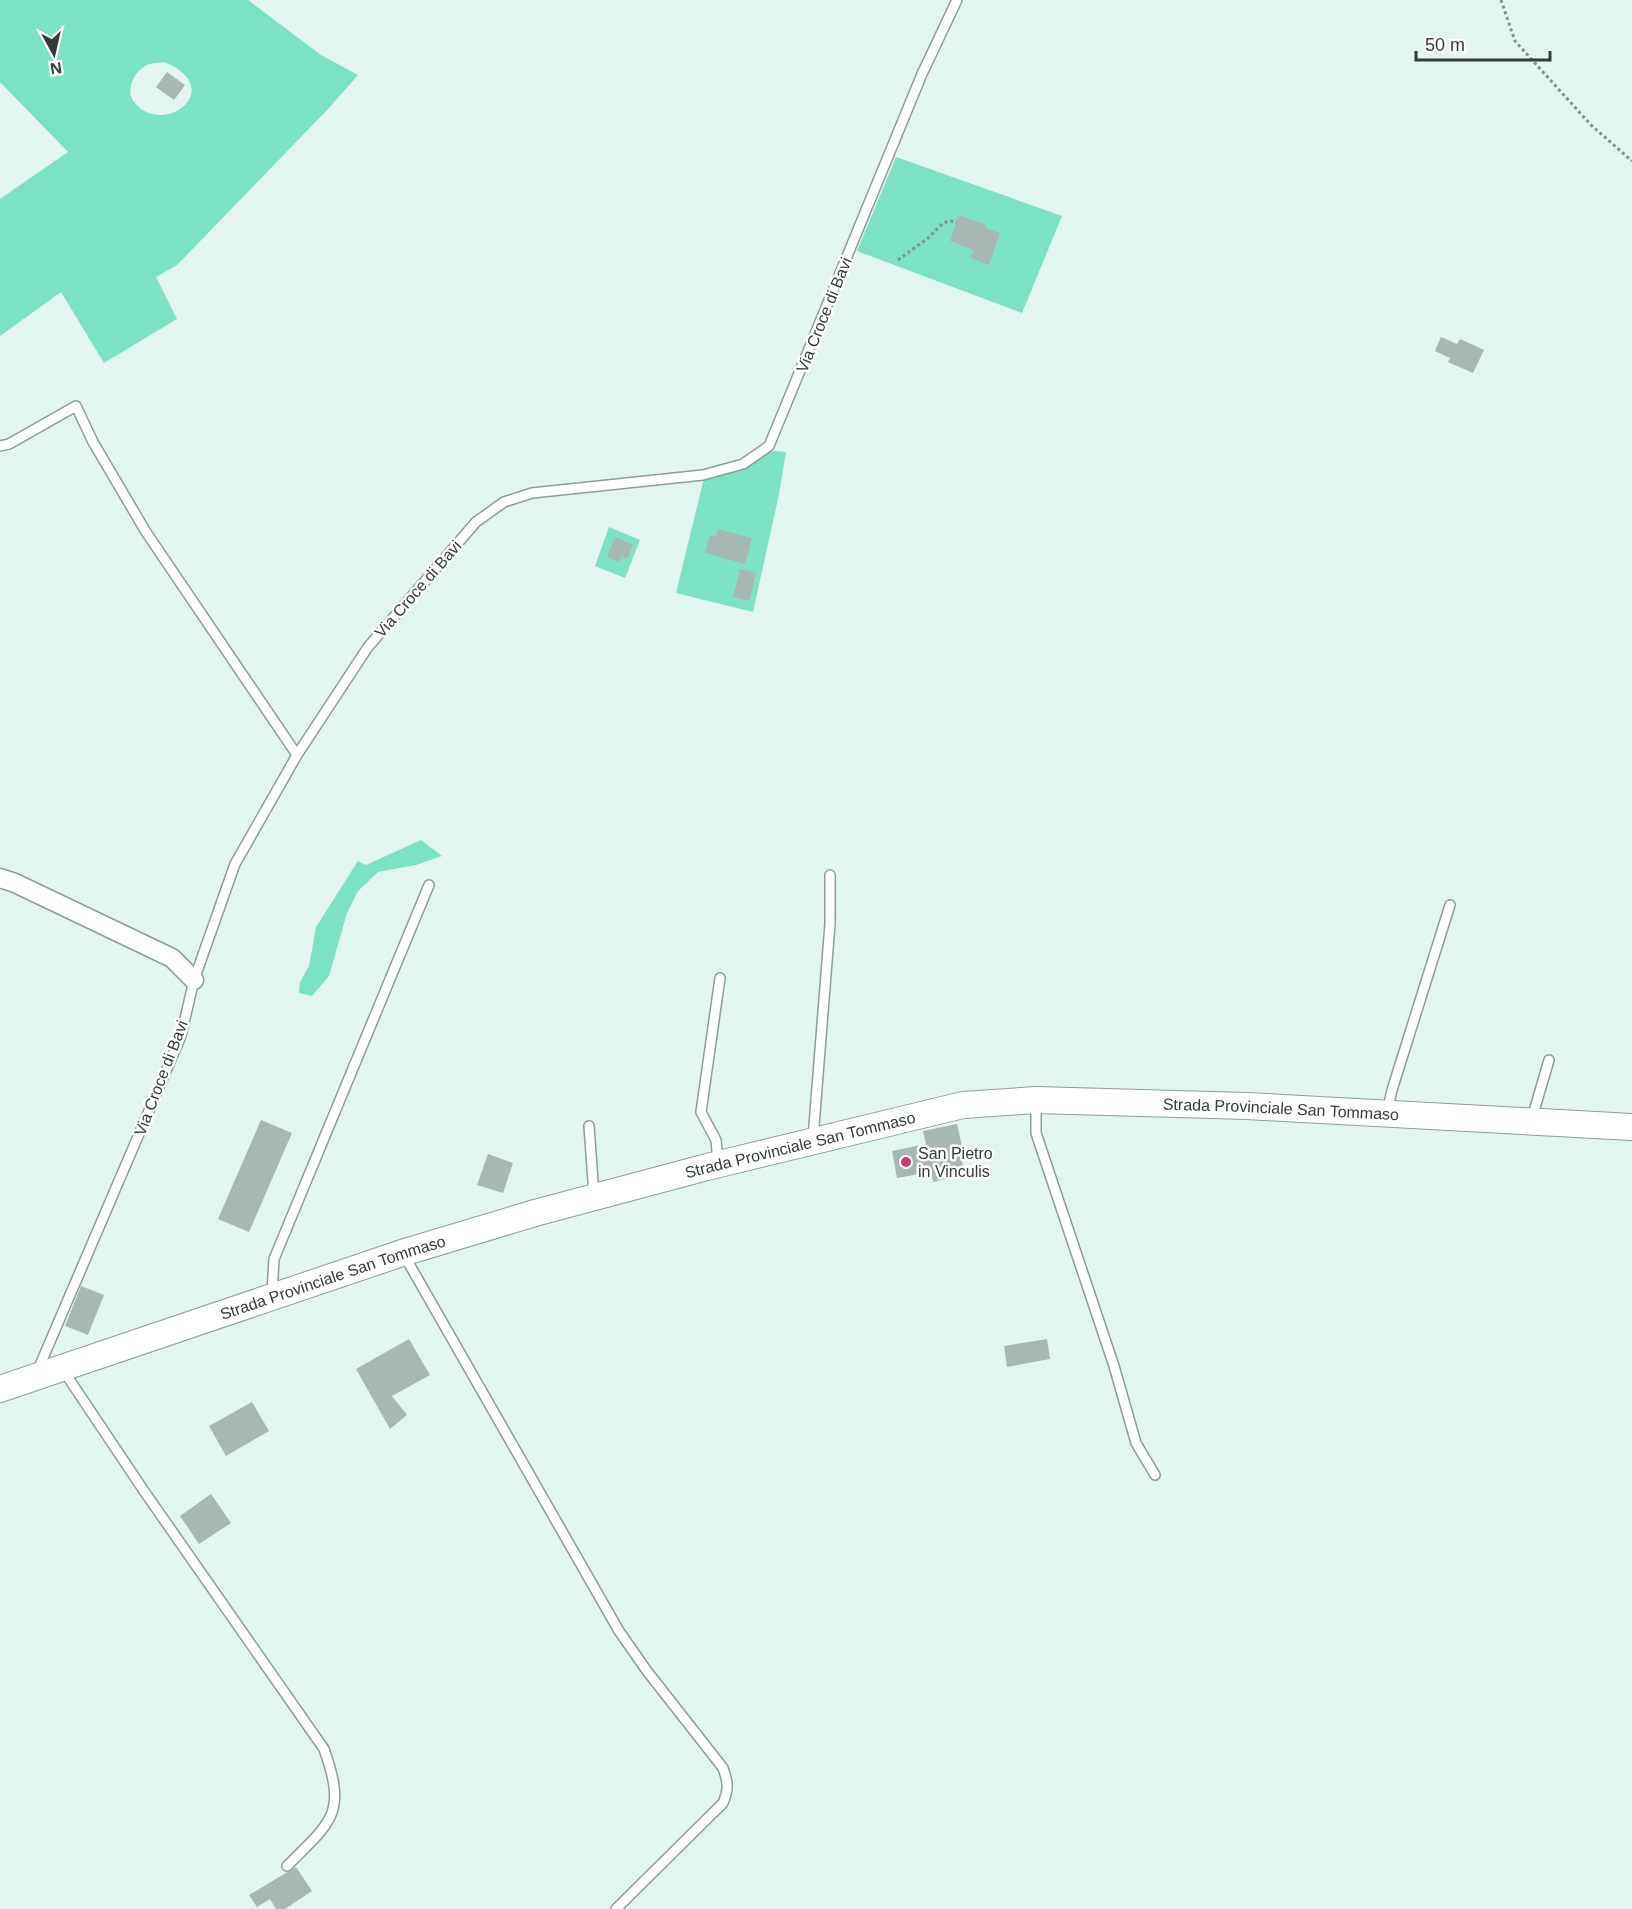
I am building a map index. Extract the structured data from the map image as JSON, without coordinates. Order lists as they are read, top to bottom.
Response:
{
  "streets": {
    "street": ["Strada Provinciale San Tommaso"],
    "lane": ["Via Croce di Bavi"]
  },
  "crossings": [
    ["Via Croce di Bavi", "Strada Provinciale San Tommaso"]
  ],
  "places": ["San Pietro in Vinculis"],
  "scale_bar": "50 m",
  "north": "bottom"
}
